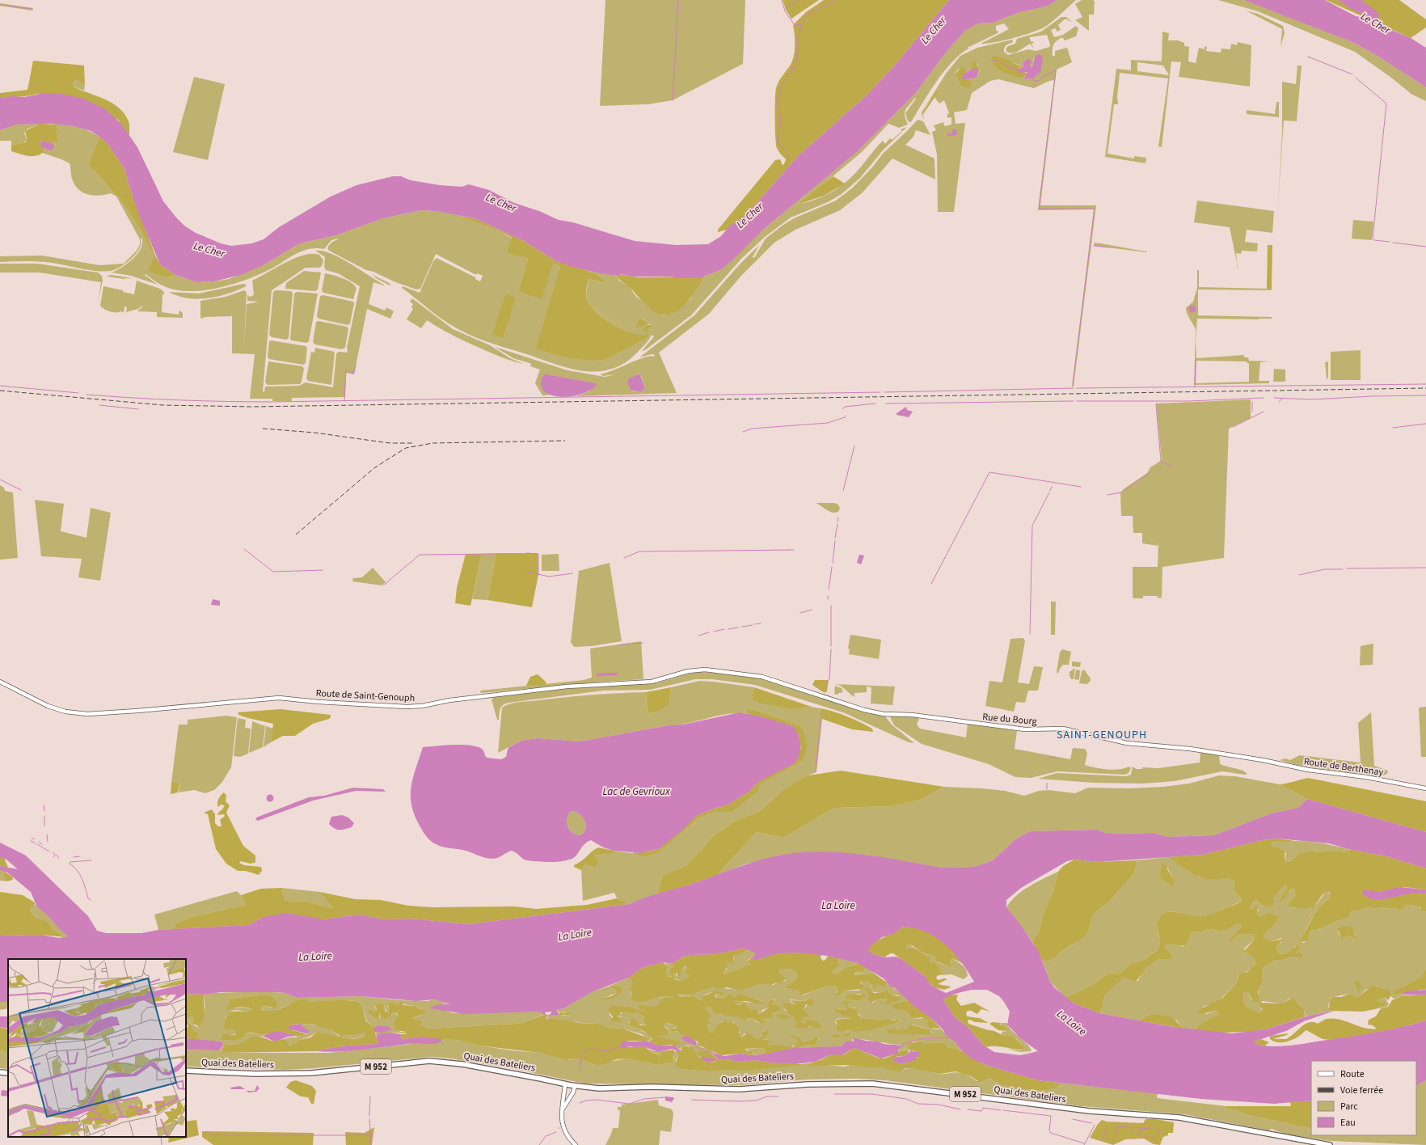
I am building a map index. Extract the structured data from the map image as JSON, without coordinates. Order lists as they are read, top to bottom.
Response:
{
  "streets": {
    "main road": ["Quai des Bateliers", "M 952"],
    "street": ["Route de Saint-Genouph", "Rue du Bourg", "Route de Berthenay"]
  },
  "crossings": [
    ["Route de Saint-Genouph", "Rue du Bourg"],
    ["Rue du Bourg", "Route de Berthenay"]
  ],
  "districts": ["SAINT-GENOUPH"],
  "water": ["Le Cher", "Lac de Gevrioux", "La Loire"],
  "legend": [
    "Route",
    "Voie ferrée",
    "Parc",
    "Eau"
  ]
}
